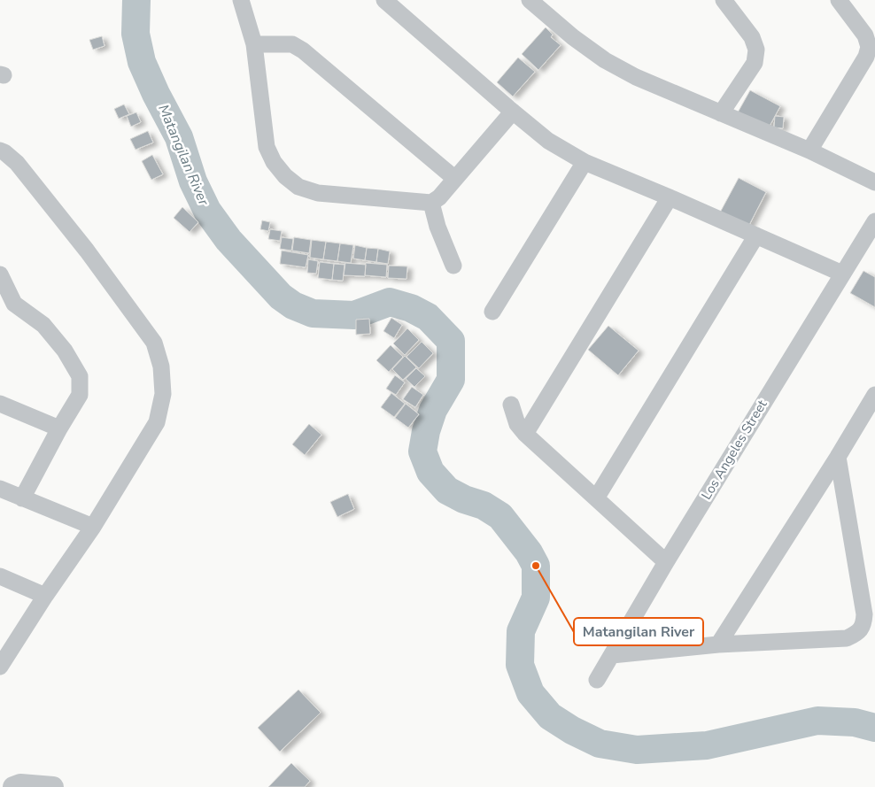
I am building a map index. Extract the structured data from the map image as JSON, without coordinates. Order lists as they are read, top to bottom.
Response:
{
  "streets": {
    "street": ["Los Angeles Street"]
  },
  "water": ["Matangilan River"],
  "places": ["Matangilan River"]
}
